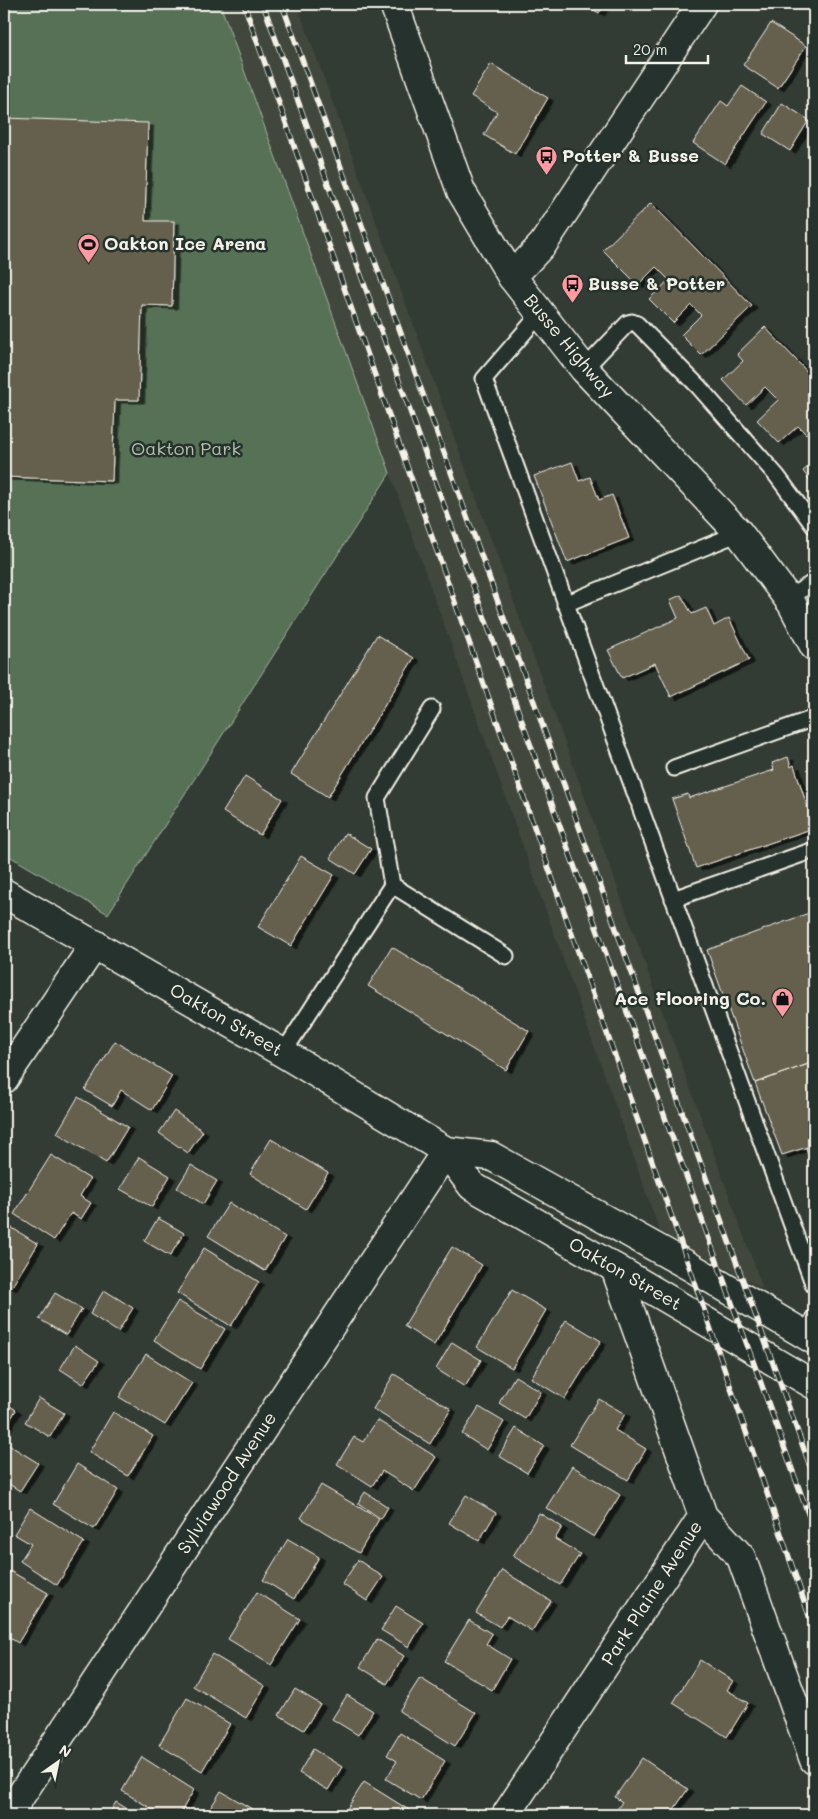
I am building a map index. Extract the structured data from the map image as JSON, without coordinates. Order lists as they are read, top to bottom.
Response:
{
  "streets": {
    "street": [
      "Busse Highway",
      "Oakton Street",
      "Sylviawood Avenue",
      "Park Plaine Avenue"
    ]
  },
  "crossings": [
    ["Oakton Street", "Sylviawood Avenue"],
    ["Oakton Street", "Park Plaine Avenue"]
  ],
  "parks": ["Oakton Park"],
  "places": {
    "bus stop": ["Potter & Busse", "Busse & Potter"],
    "sports": ["Oakton Ice Arena"],
    "shop": ["Ace Flooring Co."]
  },
  "scale_bar": "20 m",
  "north": "top right"
}
